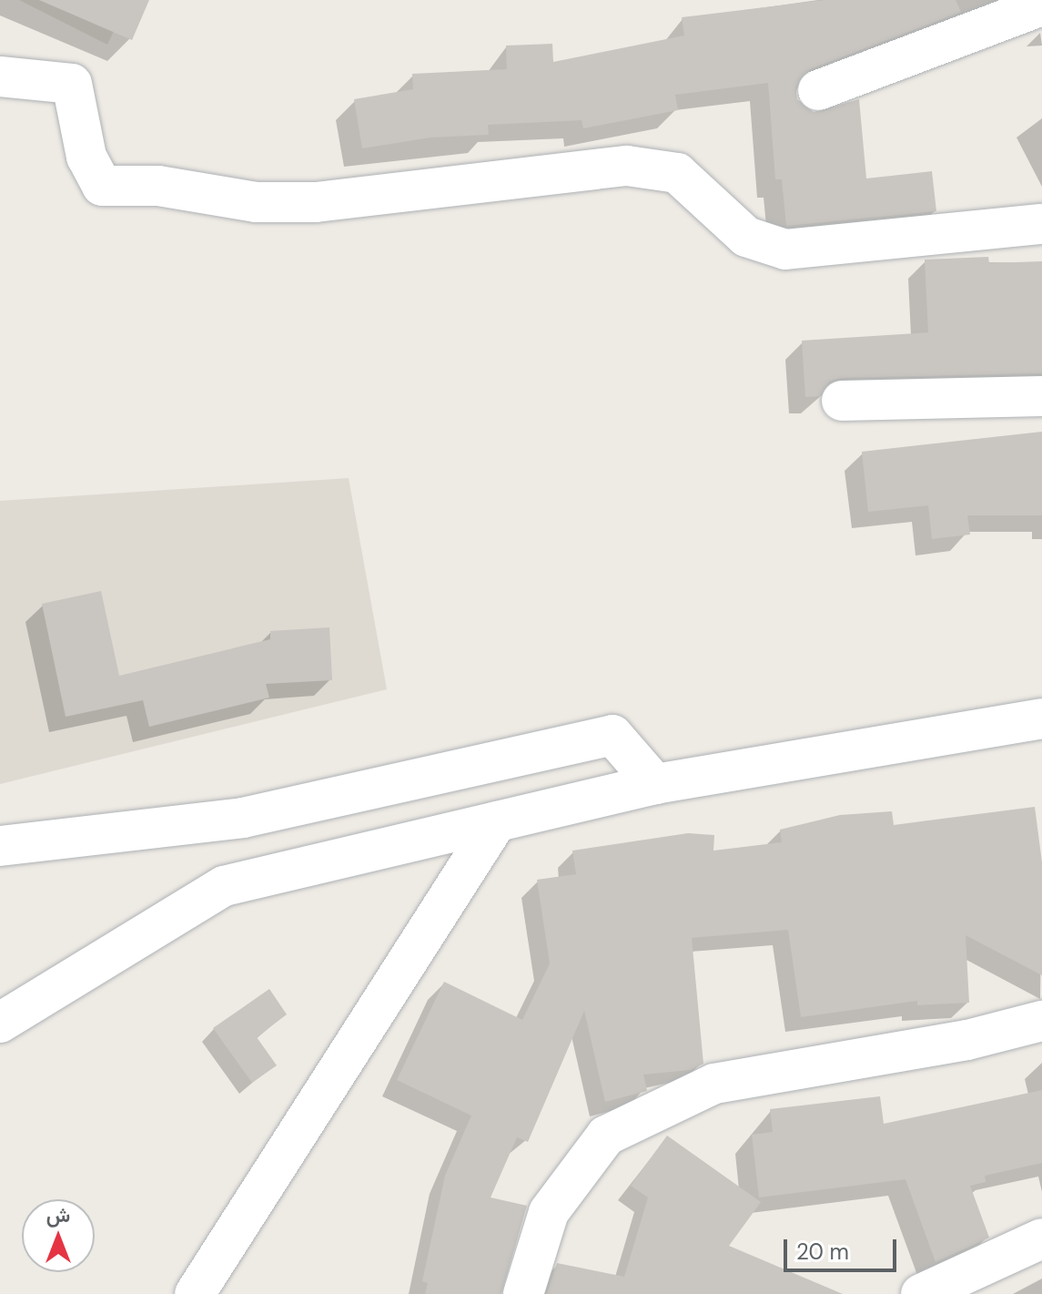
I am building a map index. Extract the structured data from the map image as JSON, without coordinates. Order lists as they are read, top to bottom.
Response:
{
  "scale_bar": "20 m",
  "north": "top"
}
